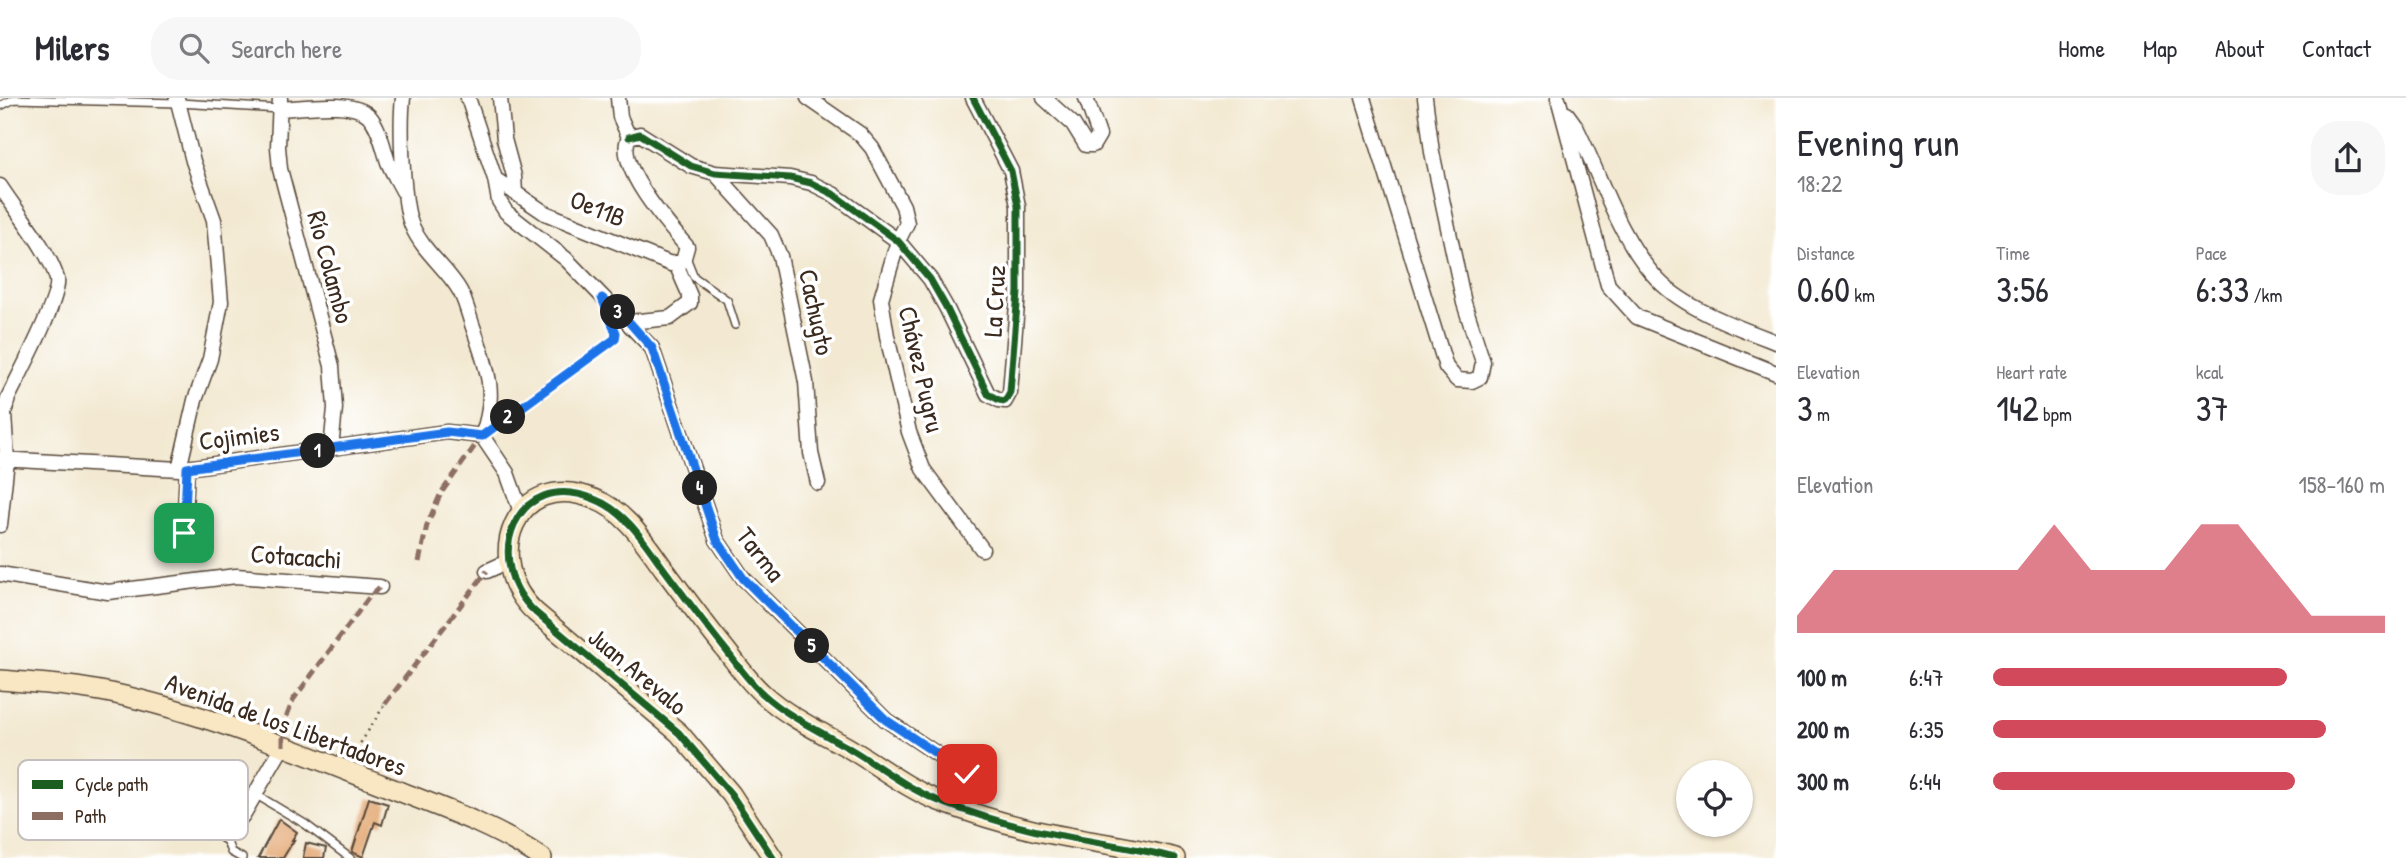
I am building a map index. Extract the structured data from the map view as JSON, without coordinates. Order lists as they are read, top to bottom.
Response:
{
  "streets": {
    "street": [
      "Oe11B",
      "Río Colambo",
      "La Cruz",
      "Cachugto",
      "Chávez Pugru",
      "Cojimies",
      "Tarma",
      "Cotacachi",
      "Juan Arevalo",
      "Avenida de los Libertadores"
    ]
  },
  "crossings": [
    ["Oe11B", "Tarma"],
    ["Río Colambo", "Cojimies"],
    ["La Cruz", "Chávez Pugru"]
  ],
  "legend": ["Cycle path", "Path"],
  "page": {
    "header": "Milers",
    "search": "Search here",
    "nav": [
      "Home",
      "Map",
      "About",
      "Contact"
    ],
    "heading": ["Evening run", "18:22"],
    "stats": [
      ["Distance", "0.60 km"],
      ["Time", "3:56"],
      ["Pace", "6:33 /km"],
      ["Elevation", "3 m"],
      ["Heart rate", "142 bpm"],
      ["kcal", "37"]
    ],
    "pins": [
      "3",
      "2",
      "1",
      "4",
      "5"
    ],
    "chart": ["Elevation", "158–160 m"],
    "list": [
      {
        "name": "100 m",
        "note": "6:47"
      },
      {
        "name": "200 m",
        "note": "6:35"
      },
      {
        "name": "300 m",
        "note": "6:44"
      }
    ]
  }
}
